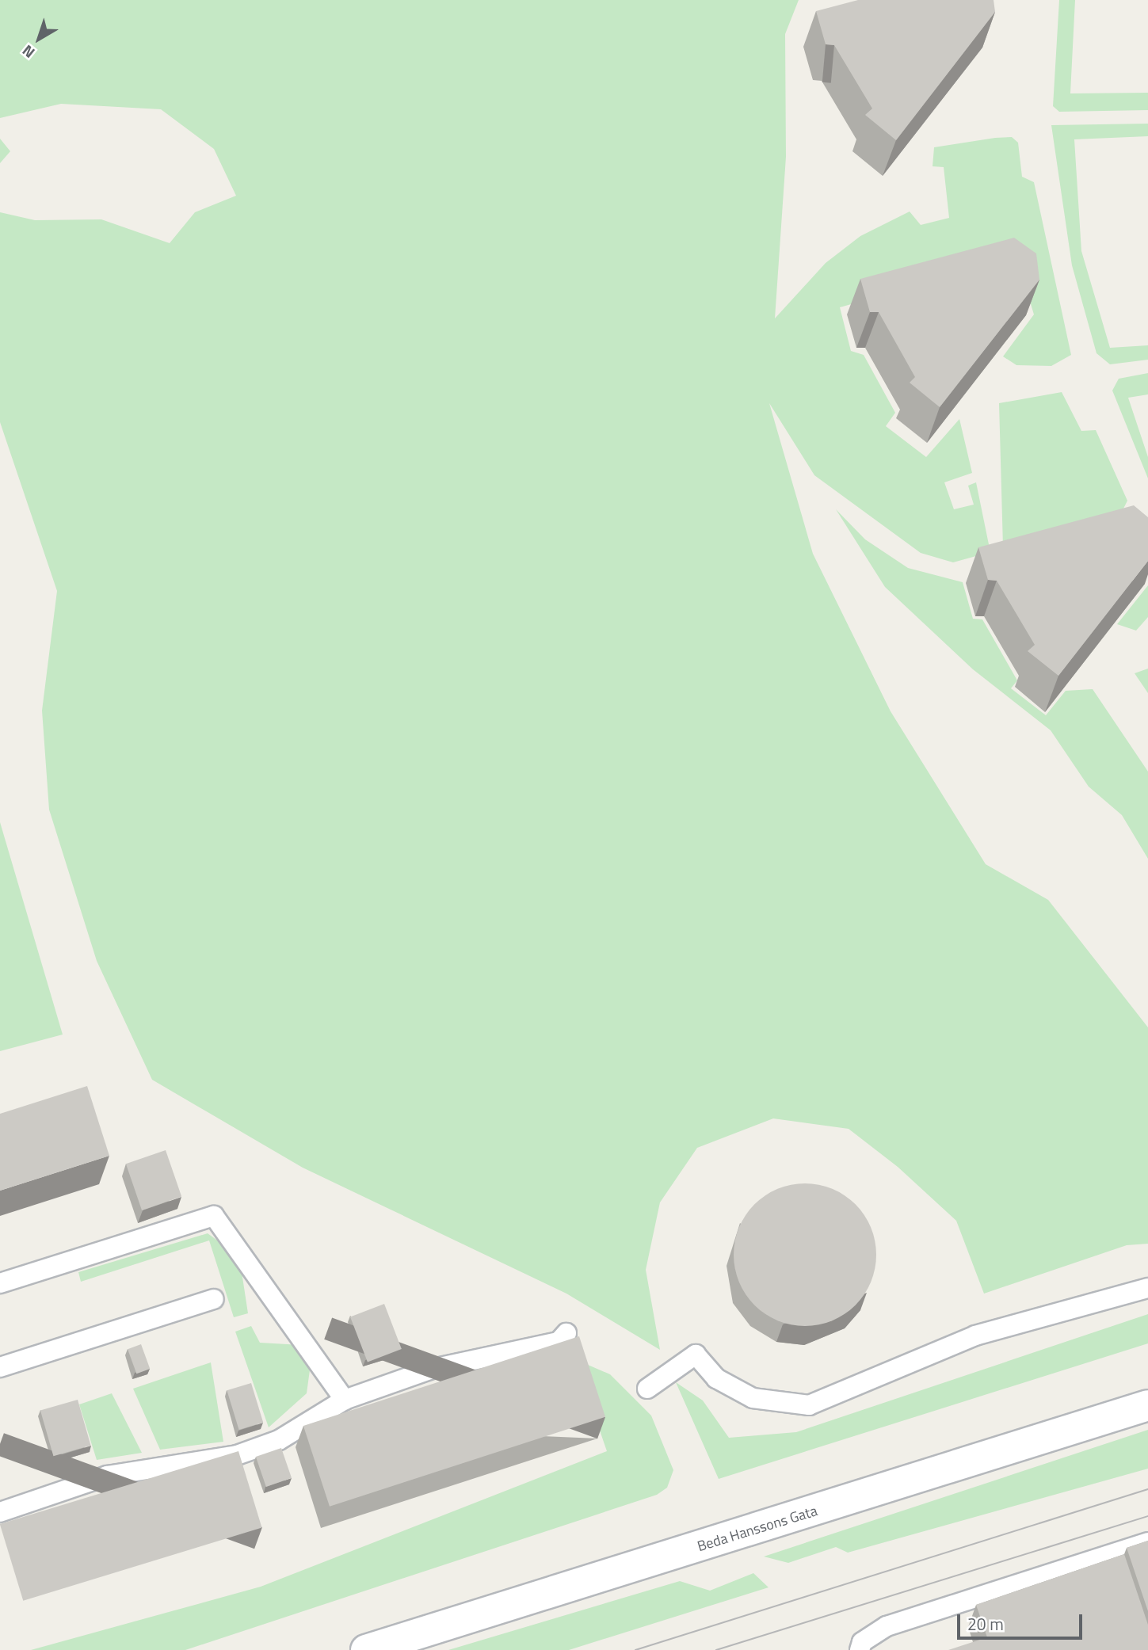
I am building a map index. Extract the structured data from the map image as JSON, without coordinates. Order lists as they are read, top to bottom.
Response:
{
  "streets": {
    "street": ["Beda Hanssons Gata"]
  },
  "scale_bar": "20 m",
  "north": "bottom left"
}
